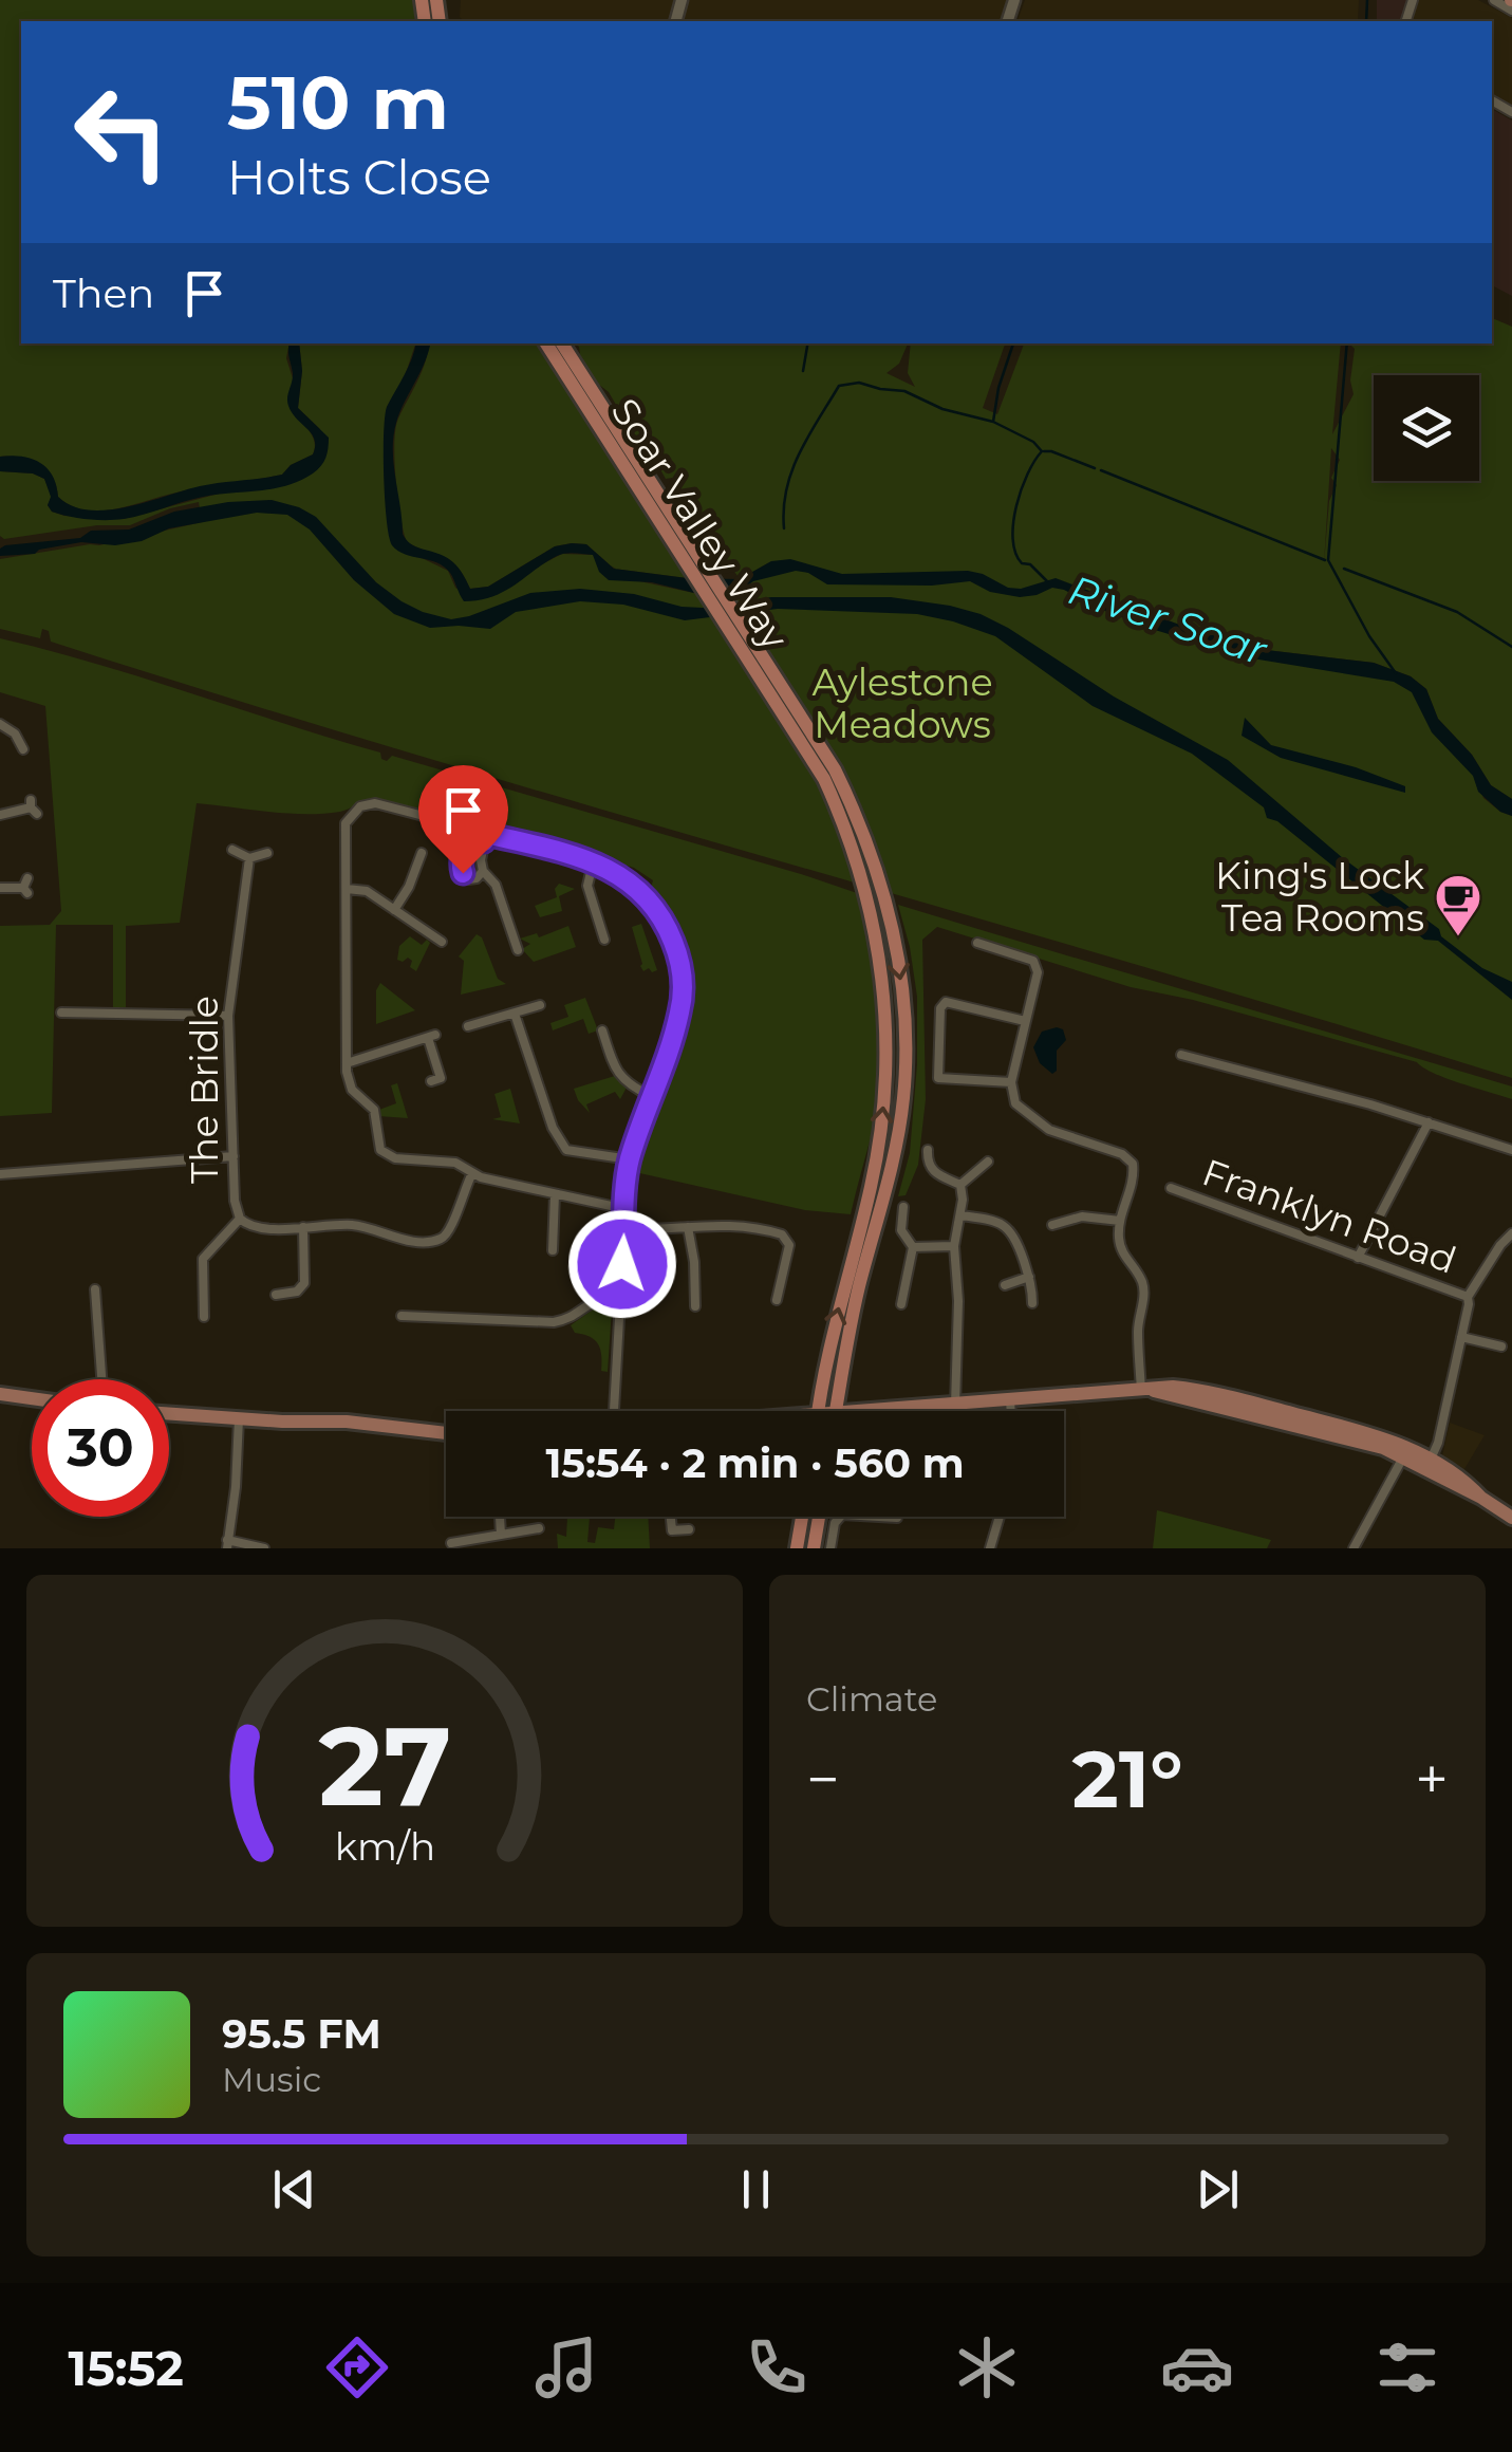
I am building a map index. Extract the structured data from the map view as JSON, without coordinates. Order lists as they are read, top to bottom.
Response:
{
  "streets": {
    "highway": ["Soar Valley Way"],
    "street": ["The Bridle", "Franklyn Road"]
  },
  "water": ["River Soar"],
  "parks": ["Aylestone Meadows"],
  "places": {
    "cafe": ["King's Lock Tea Rooms"]
  },
  "page": {
    "turn": ["510 m", "Holts Close"],
    "then": "Then",
    "limit": "30",
    "trip": "15:54 · 2 min · 560 m",
    "tile": "Climate",
    "heat": ["−", "21°", "+"],
    "song": ["95.5 FM", "Music"],
    "tabs": "15:52",
    "gauge": ["27", "km/h"]
  }
}
